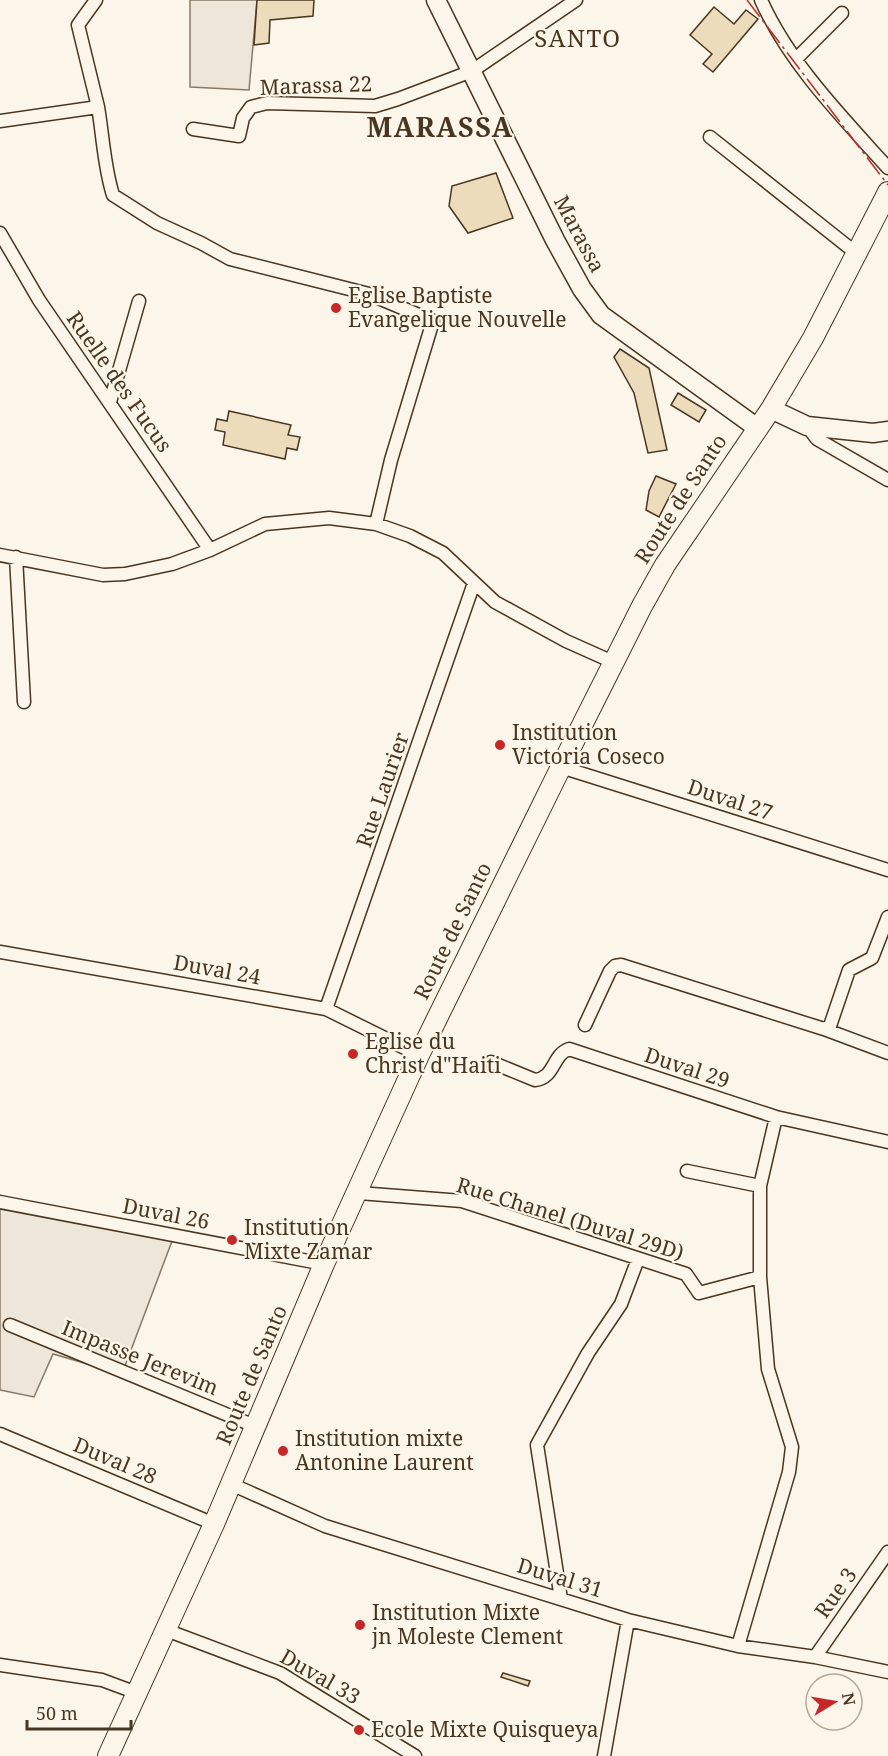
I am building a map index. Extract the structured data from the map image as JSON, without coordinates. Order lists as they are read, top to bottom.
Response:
{
  "streets": {
    "main road": ["Marassa", "Route de Santo"],
    "street": [
      "Marassa 22",
      "Ruelle des Fucus",
      "Rue Laurier",
      "Duval 27",
      "Duval 24",
      "Duval 29",
      "Duval 26",
      "Rue Chanel (Duval 29D)",
      "Impasse Jerevim",
      "Duval 28",
      "Duval 31",
      "Rue 3",
      "Duval 33"
    ]
  },
  "crossings": [
    ["Marassa 22", "Marassa"],
    ["Marassa", "Route de Santo"],
    ["Route de Santo", "Duval 27"],
    ["Route de Santo", "Duval 24"],
    ["Route de Santo", "Duval 26"],
    ["Route de Santo", "Rue Chanel (Duval 29D)"],
    ["Route de Santo", "Impasse Jerevim"],
    ["Route de Santo", "Duval 28"],
    ["Route de Santo", "Duval 31"],
    ["Route de Santo", "Duval 33"],
    ["Rue Laurier", "Duval 24"],
    ["Duval 31", "Rue 3"]
  ],
  "districts": ["SANTO", "MARASSA"],
  "places": [
    "Eglise Baptiste Evangelique Nouvelle",
    "Institution Victoria Coseco",
    "Eglise du Christ d\"Haiti",
    "Institution Mixte Zamar",
    "Institution mixte Antonine Laurent",
    "Institution Mixte jn Moleste Clement",
    "Ecole Mixte Quisqueya"
  ],
  "scale_bar": "50 m",
  "north": "right"
}
